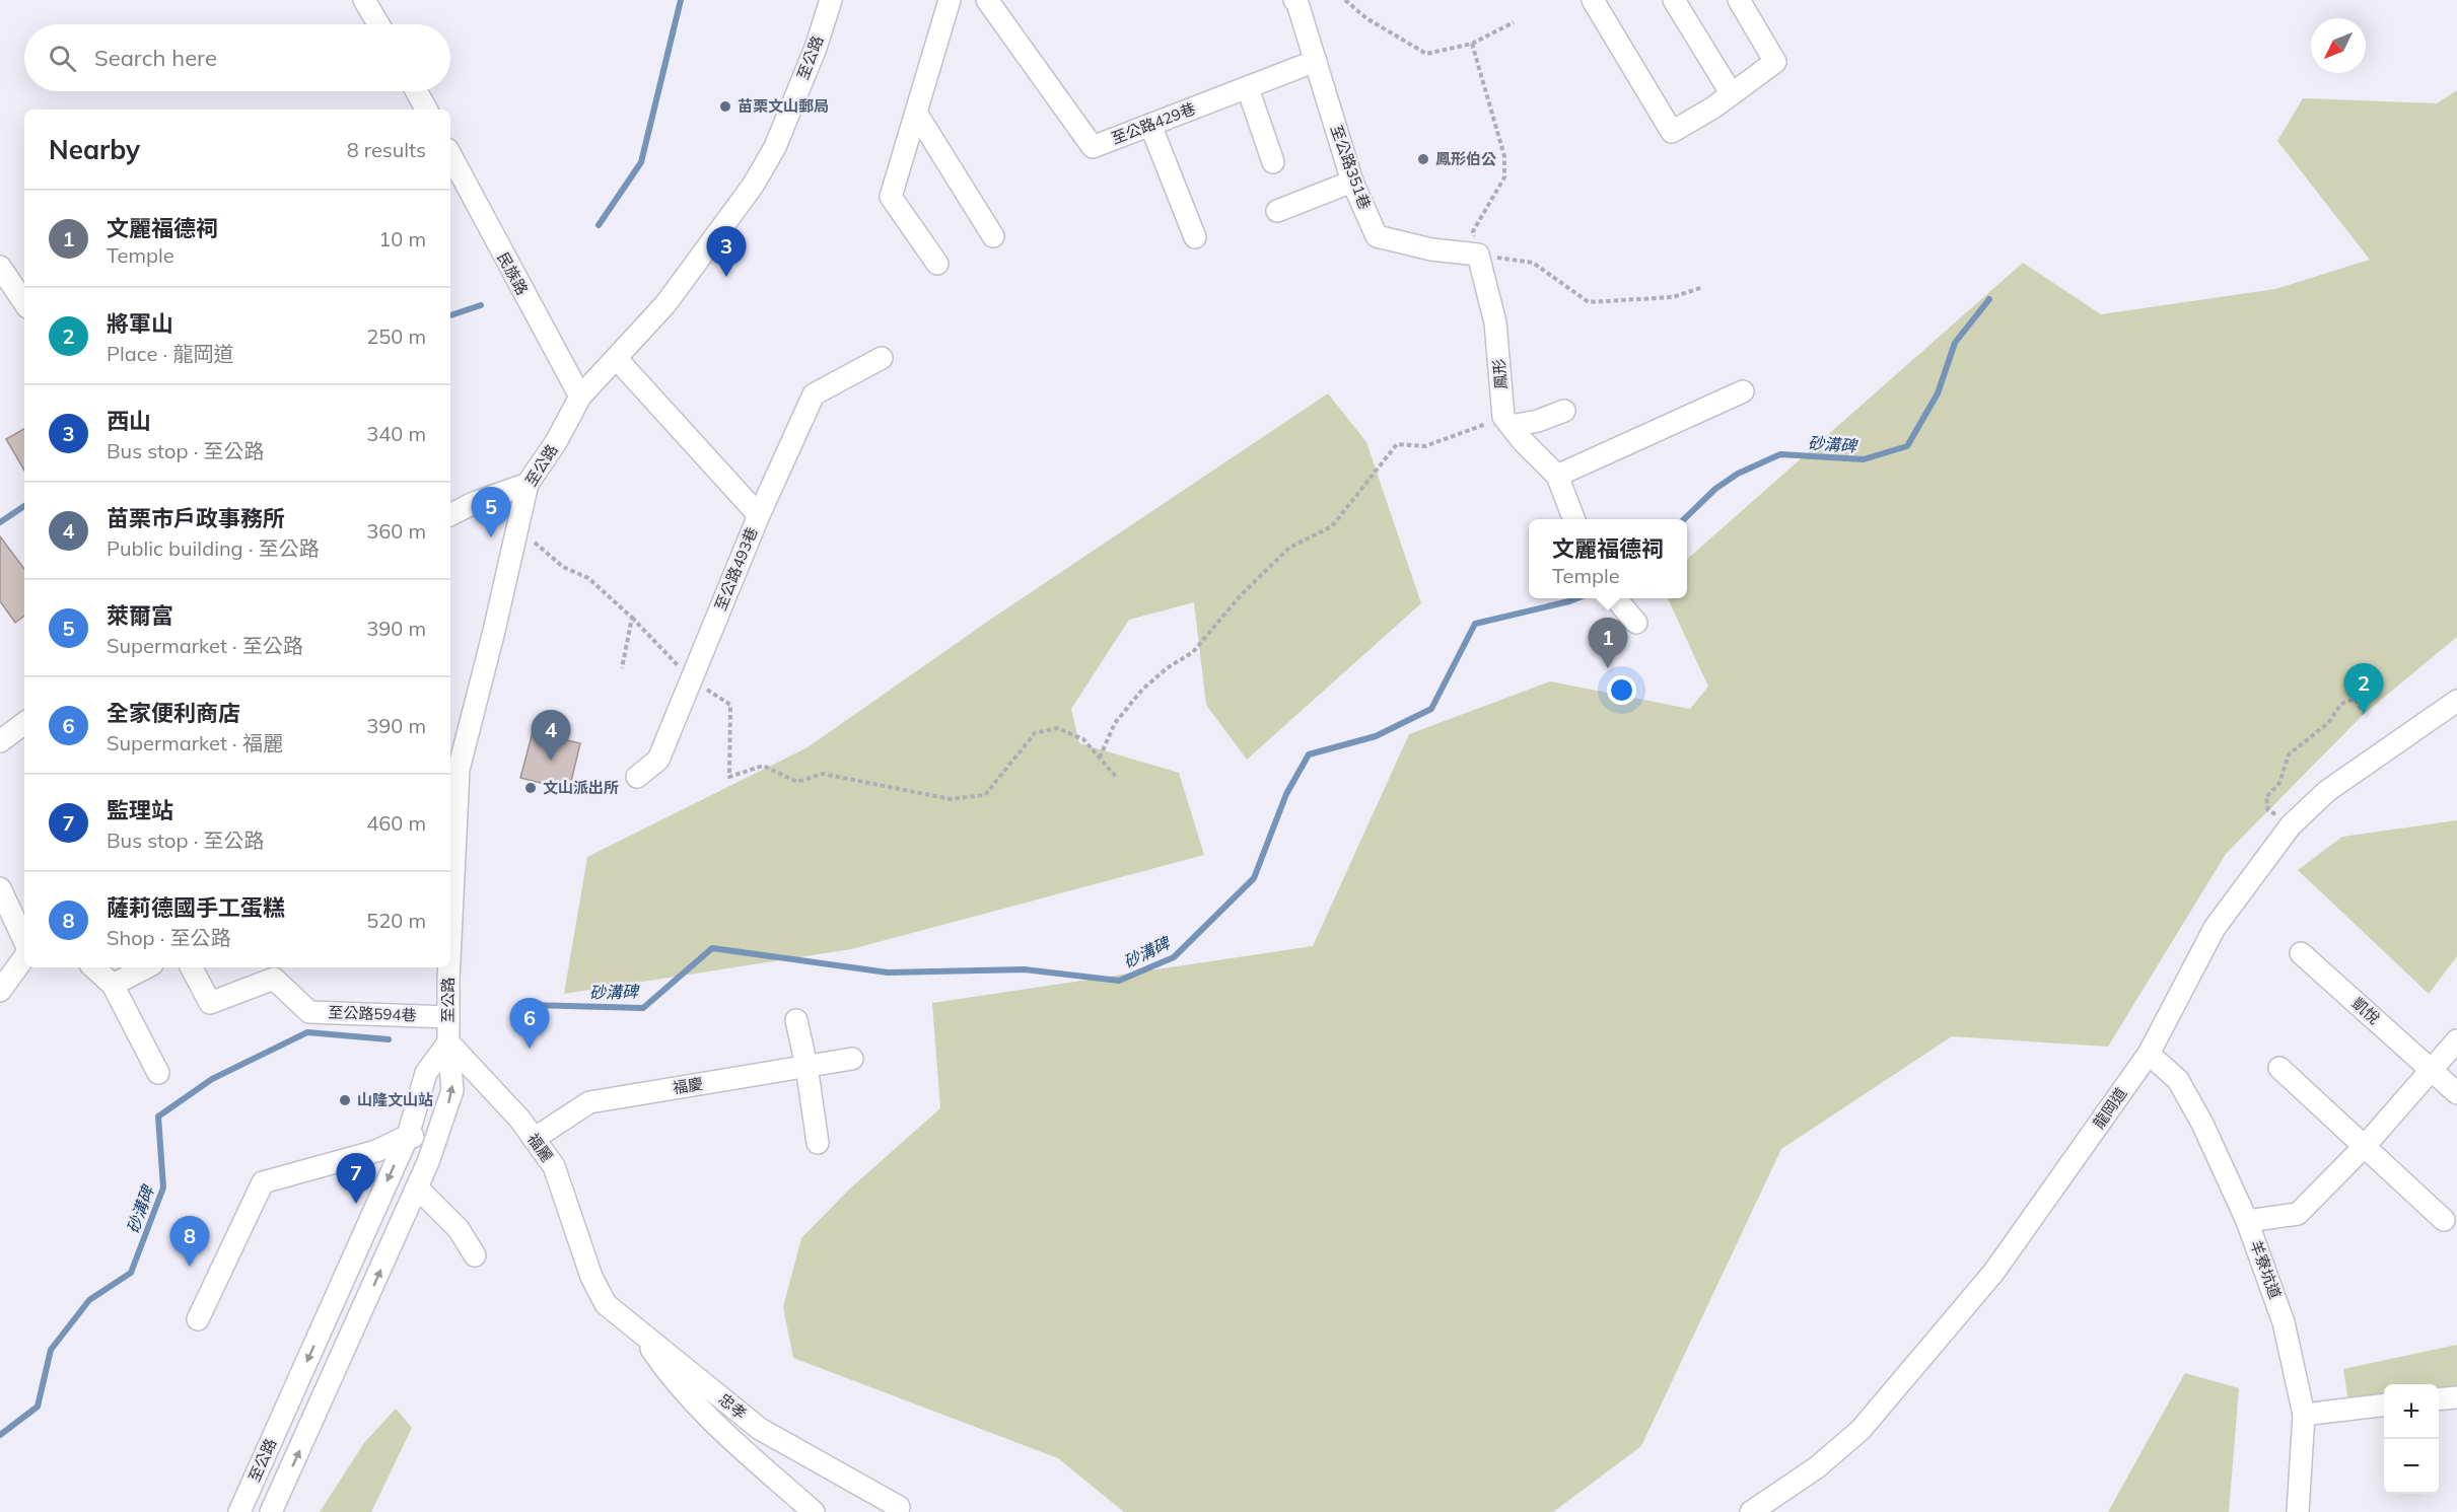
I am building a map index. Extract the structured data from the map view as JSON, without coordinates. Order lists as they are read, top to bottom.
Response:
{
  "streets": {
    "street": [
      "至公路",
      "至公路429巷",
      "至公路351巷",
      "民族路",
      "鳳形",
      "至公路493巷",
      "凱悅",
      "至公路594巷",
      "福慶",
      "龍岡道",
      "福麗",
      "羊寮坑道",
      "忠孝"
    ]
  },
  "crossings": [
    ["至公路", "民族路"],
    ["至公路", "至公路493巷"],
    ["至公路", "至公路594巷"],
    ["至公路", "福麗"],
    ["至公路429巷", "至公路351巷"],
    ["至公路351巷", "鳳形"],
    ["福慶", "福麗"],
    ["龍岡道", "羊寮坑道"],
    ["福麗", "忠孝"]
  ],
  "water": ["砂溝碑"],
  "places": [
    "苗栗文山郵局",
    "鳳形伯公",
    "文山派出所",
    "山隆文山站"
  ],
  "north": "bottom left",
  "page": {
    "search": "Search here",
    "heading": ["Nearby", "8 results"],
    "list": [
      {
        "mark": "1",
        "name": "文麗福德祠",
        "note": "Temple",
        "value": "10 m"
      },
      {
        "mark": "2",
        "name": "將軍山",
        "note": "Place · 龍岡道",
        "value": "250 m"
      },
      {
        "mark": "3",
        "name": "西山",
        "note": "Bus stop · 至公路",
        "value": "340 m"
      },
      {
        "mark": "4",
        "name": "苗栗市戶政事務所",
        "note": "Public building · 至公路",
        "value": "360 m"
      },
      {
        "mark": "5",
        "name": "萊爾富",
        "note": "Supermarket · 至公路",
        "value": "390 m"
      },
      {
        "mark": "6",
        "name": "全家便利商店",
        "note": "Supermarket · 福麗",
        "value": "390 m"
      },
      {
        "mark": "7",
        "name": "監理站",
        "note": "Bus stop · 至公路",
        "value": "460 m"
      },
      {
        "mark": "8",
        "name": "薩莉德國手工蛋糕",
        "note": "Shop · 至公路",
        "value": "520 m"
      }
    ],
    "pins": [
      "3",
      "5",
      "1",
      "2",
      "4",
      "6",
      "7",
      "8"
    ],
    "popup": ["文麗福德祠", "Temple"],
    "map_buttons": ["+", "−"]
  }
}
